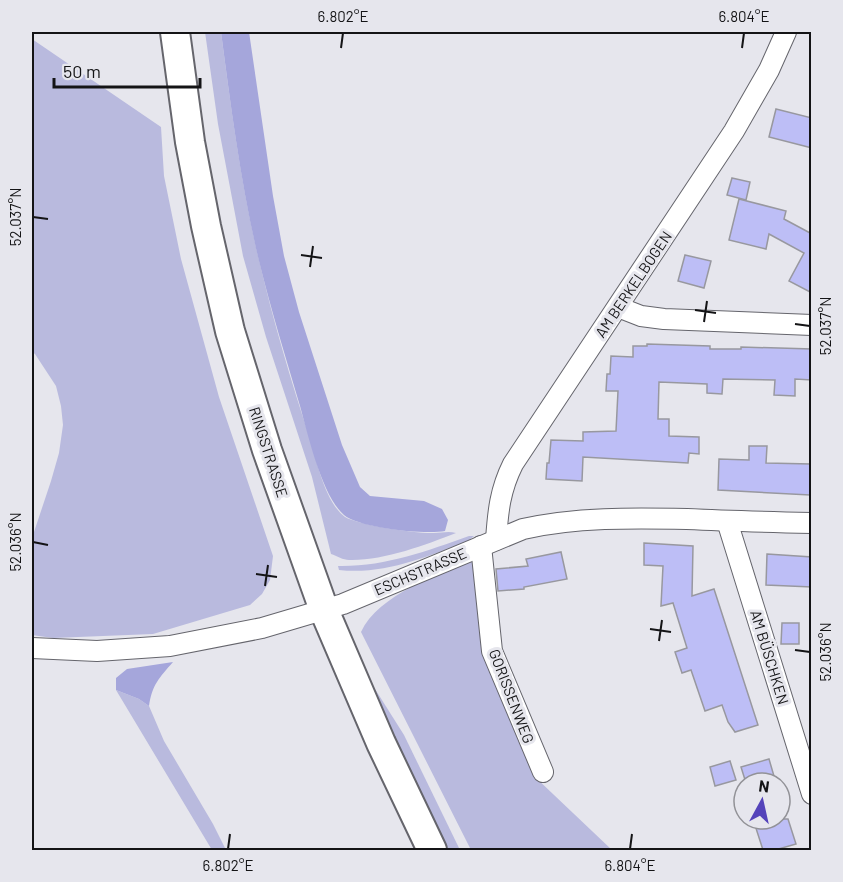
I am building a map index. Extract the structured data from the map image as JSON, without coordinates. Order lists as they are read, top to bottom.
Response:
{
  "streets": {
    "main road": ["RINGSTRASSE"],
    "street": [
      "AM BERKELBOGEN",
      "ESCHSTRASSE",
      "AM BÜSCHKEN",
      "GORISSENWEG"
    ]
  },
  "crossings": [
    ["AM BERKELBOGEN", "ESCHSTRASSE"],
    ["AM BERKELBOGEN", "GORISSENWEG"],
    ["RINGSTRASSE", "ESCHSTRASSE"],
    ["ESCHSTRASSE", "AM BÜSCHKEN"],
    ["ESCHSTRASSE", "GORISSENWEG"]
  ],
  "scale_bar": "50 m",
  "north": "top",
  "coordinates": [
    "6.802°E",
    "6.804°E",
    "52.037°N",
    "52.036°N"
  ]
}
